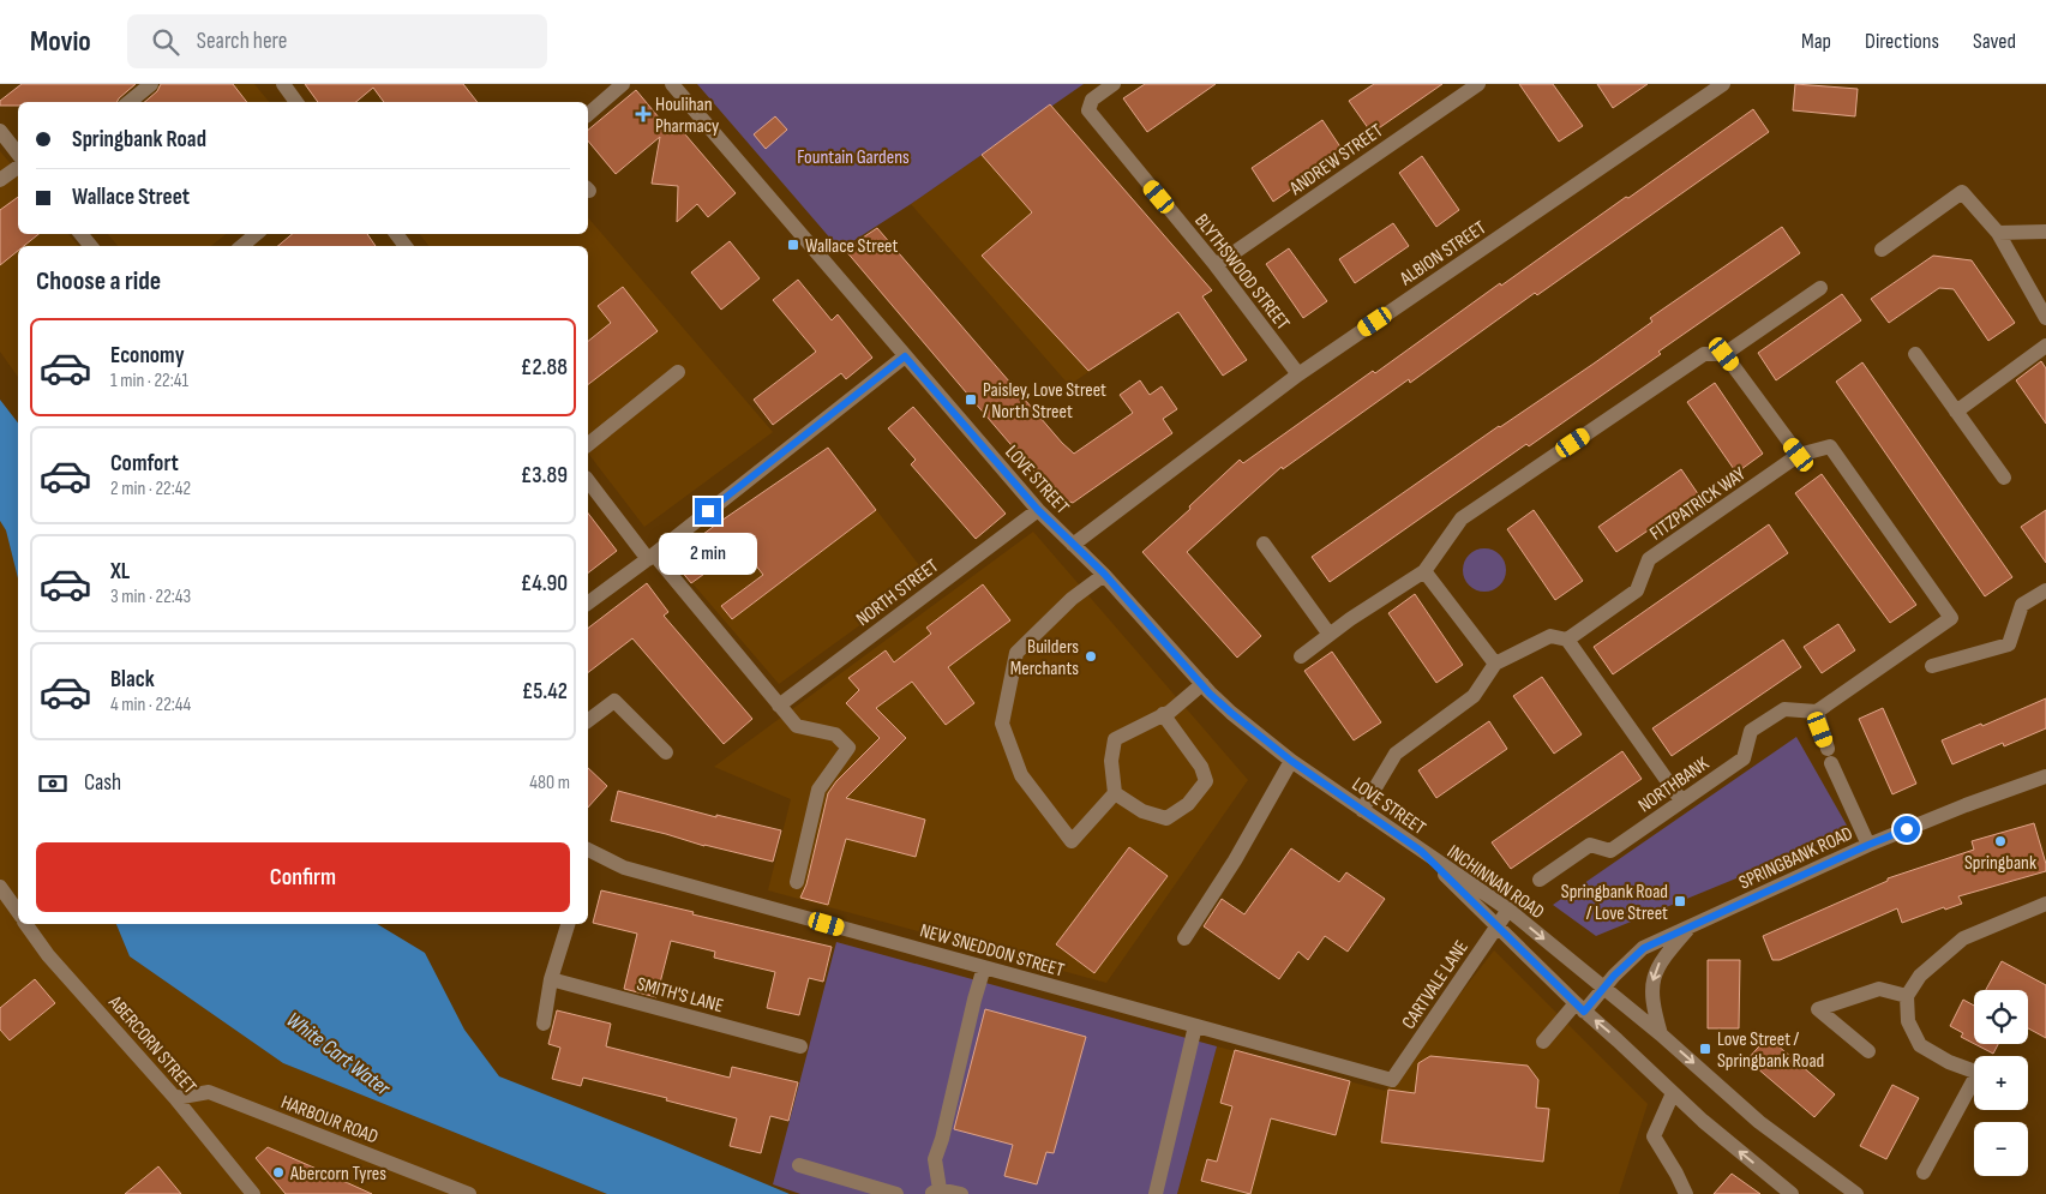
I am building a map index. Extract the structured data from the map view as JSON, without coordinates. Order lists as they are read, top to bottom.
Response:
{
  "streets": {
    "street": [
      "ANDREW STREET",
      "ALBION STREET",
      "BLYTHSWOOD STREET",
      "LOVE STREET",
      "FITZPATRICK WAY",
      "NORTH STREET",
      "NORTHBANK",
      "SPRINGBANK ROAD",
      "INCHINNAN ROAD",
      "NEW SNEDDON STREET",
      "CARTVALE LANE",
      "SMITH'S LANE",
      "ABERCORN STREET",
      "HARBOUR ROAD"
    ]
  },
  "crossings": [
    ["ANDREW STREET", "BLYTHSWOOD STREET"],
    ["ALBION STREET", "BLYTHSWOOD STREET"],
    ["ALBION STREET", "LOVE STREET"],
    ["LOVE STREET", "NORTH STREET"],
    ["LOVE STREET", "INCHINNAN ROAD"],
    ["FITZPATRICK WAY", "NORTHBANK"],
    ["SPRINGBANK ROAD", "INCHINNAN ROAD"],
    ["INCHINNAN ROAD", "CARTVALE LANE"],
    ["NEW SNEDDON STREET", "CARTVALE LANE"],
    ["ABERCORN STREET", "HARBOUR ROAD"]
  ],
  "water": ["White Cart Water"],
  "parks": ["Fountain Gardens"],
  "places": {
    "health": ["Houlihan Pharmacy"],
    "transit": [
      "Wallace Street",
      "Paisley, Love Street / North Street",
      "Springbank Road / Love Street",
      "Love Street / Springbank Road"
    ],
    "other": ["Builders Merchants", "Springbank", "Abercorn Tyres"]
  },
  "page": {
    "header": "Movio",
    "search": "Search here",
    "nav": ["Map", "Directions", "Saved"],
    "banner": ["Springbank Road", "Wallace Street"],
    "heading": "Choose a ride",
    "list": [
      {
        "name": "Economy",
        "note": "1 min · 22:41",
        "value": "£2.88"
      },
      {
        "name": "Comfort",
        "note": "2 min · 22:42",
        "value": "£3.89"
      },
      {
        "name": "XL",
        "note": "3 min · 22:43",
        "value": "£4.90"
      },
      {
        "name": "Black",
        "note": "4 min · 22:44",
        "value": "£5.42"
      }
    ],
    "bubble": "2 min",
    "pay": ["Cash", "480 m"],
    "buttons": "Confirm",
    "map_buttons": ["+", "−"]
  }
}
